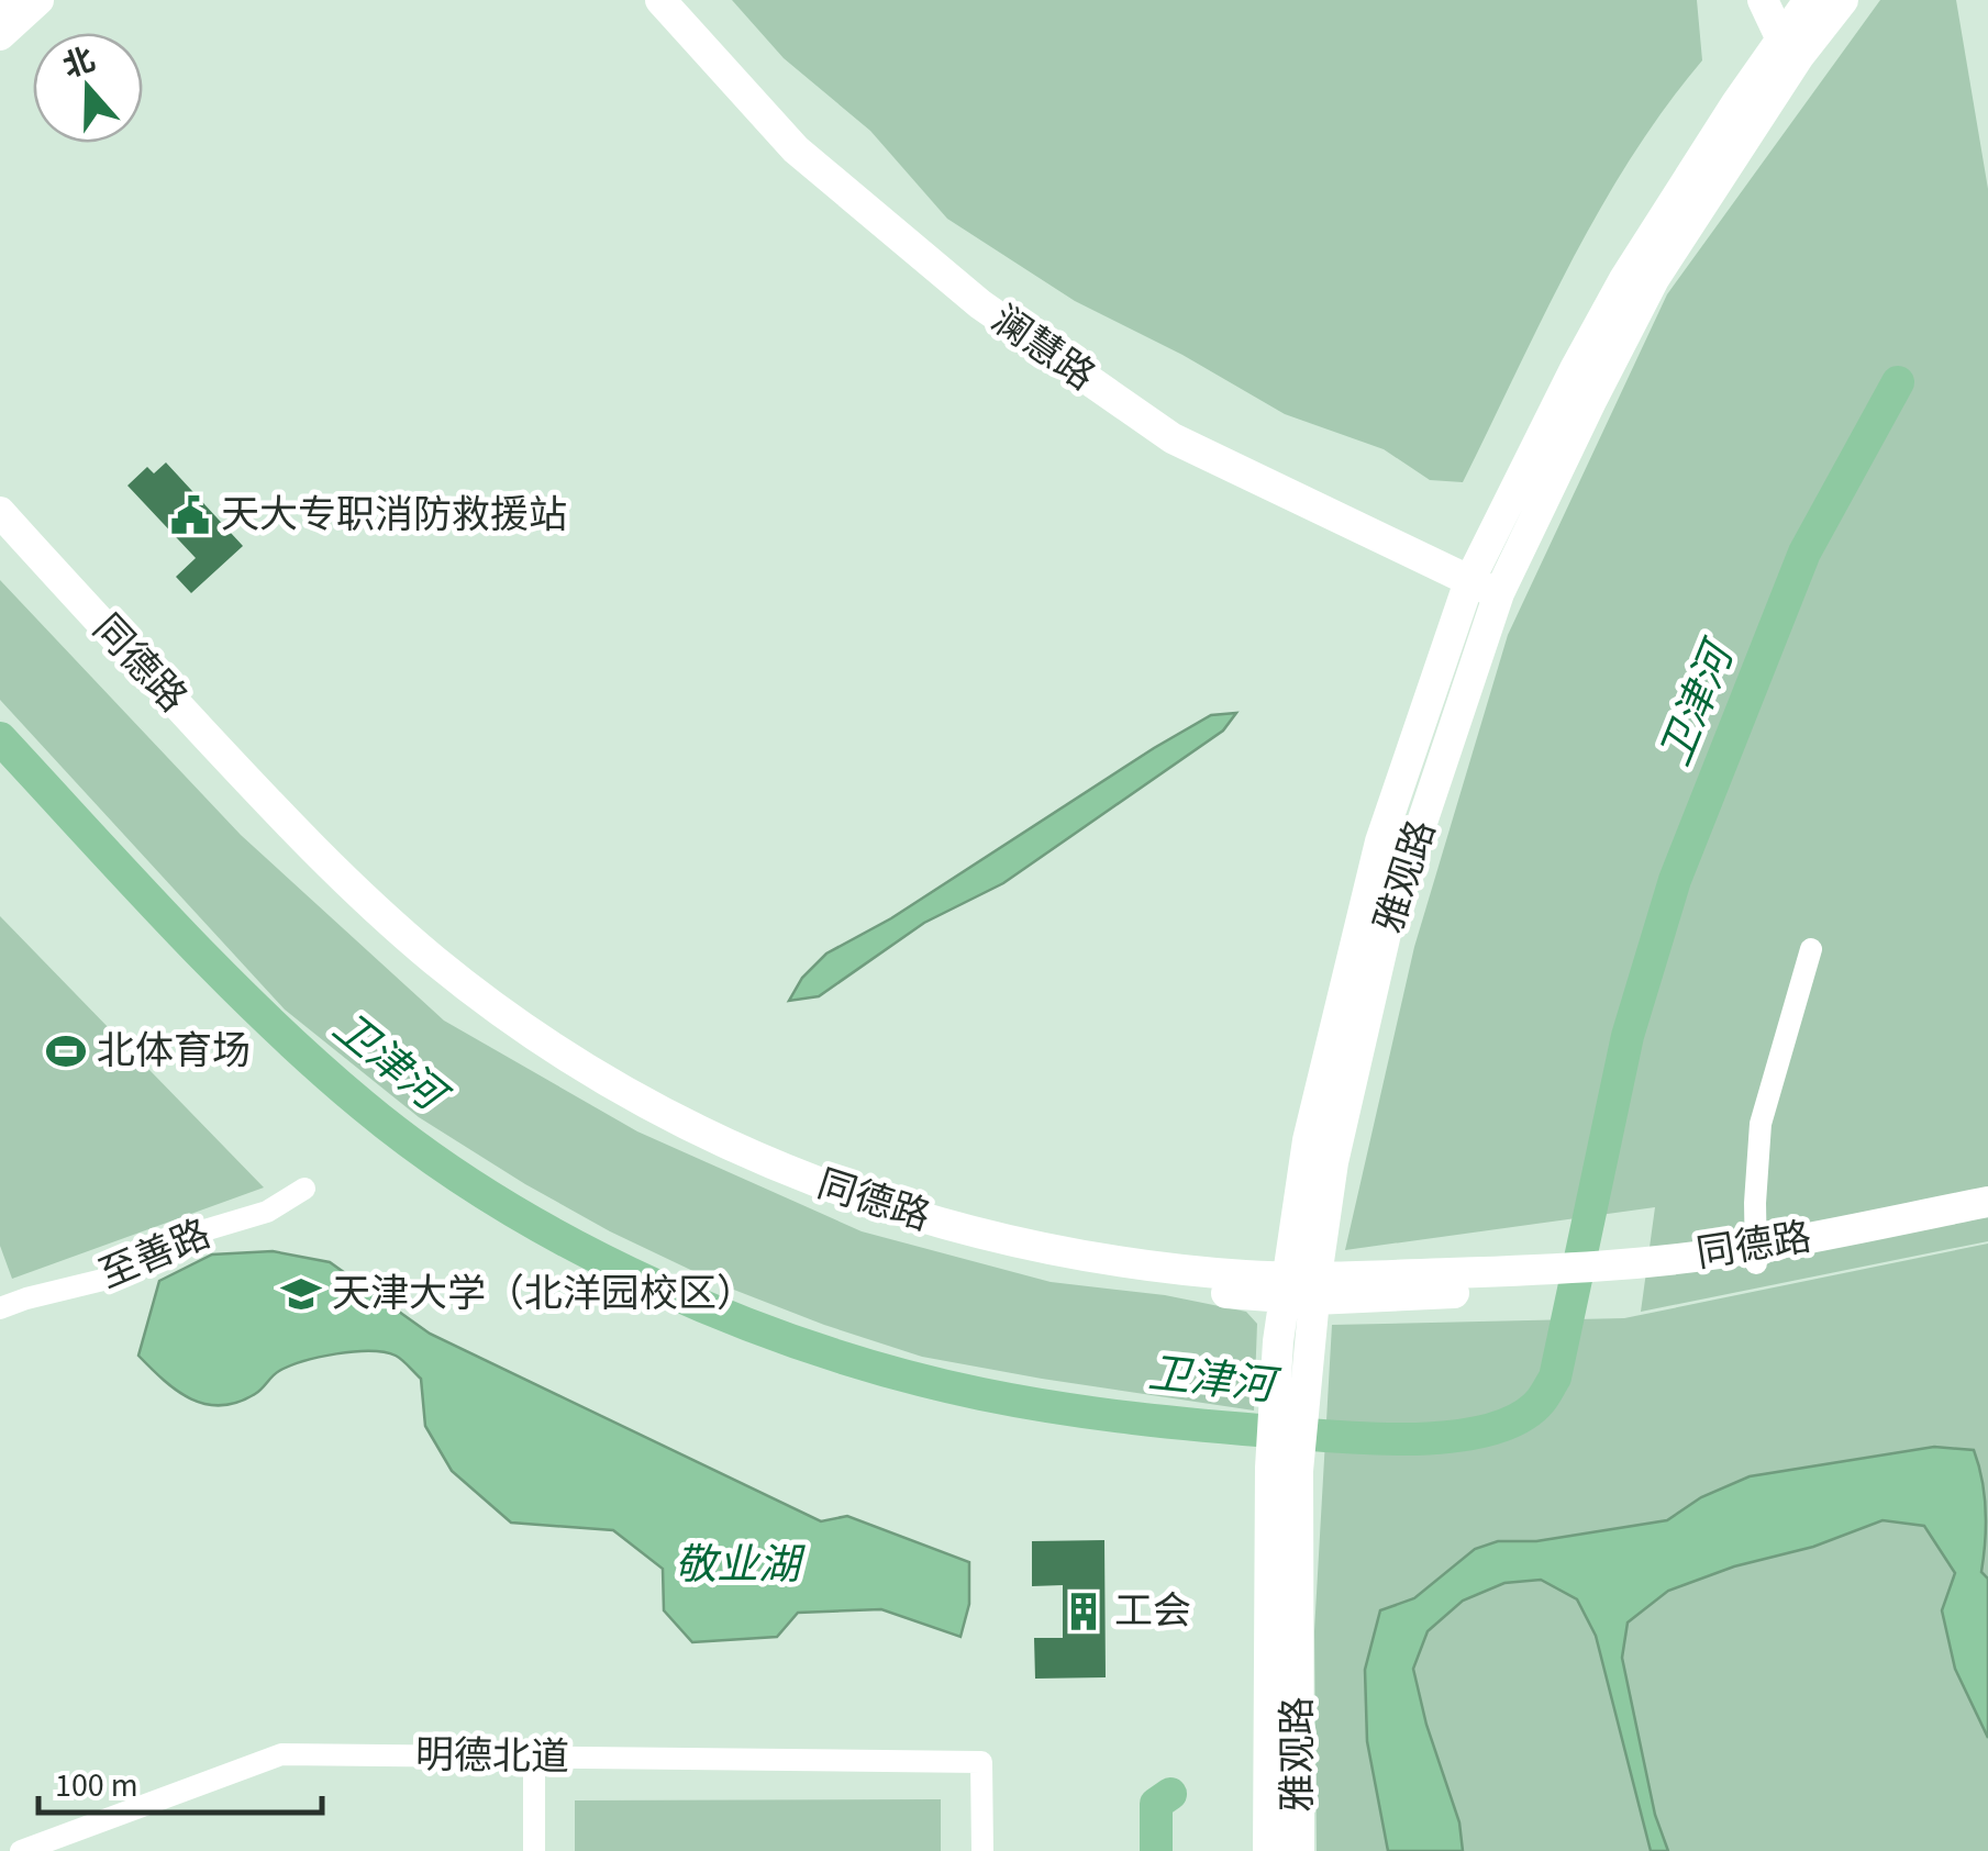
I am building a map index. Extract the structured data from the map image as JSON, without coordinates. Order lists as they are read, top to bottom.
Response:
{
  "streets": {
    "main road": ["澜慧路", "同德路", "雅观路"],
    "street": ["至善路", "明德北道"]
  },
  "crossings": [
    ["澜慧路", "雅观路"],
    ["同德路", "雅观路"]
  ],
  "water": ["卫津河", "敬业湖"],
  "places": {
    "public building": ["天大专职消防救援站"],
    "sports": ["北体育场"],
    "school or university": ["天津大学（北洋园校区）"],
    "building": ["工会"]
  },
  "scale_bar": "100 m",
  "north": "top"
}
